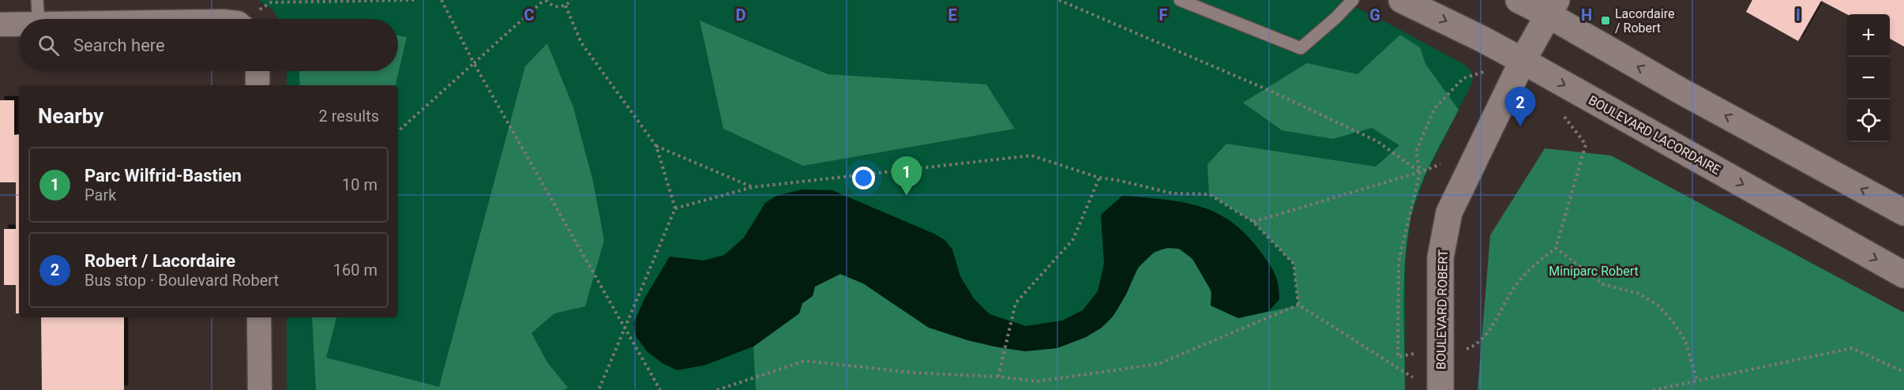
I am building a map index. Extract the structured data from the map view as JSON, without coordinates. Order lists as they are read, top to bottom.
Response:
{
  "streets": {
    "main road": ["BOULEVARD LACORDAIRE", "BOULEVARD ROBERT"]
  },
  "crossings": [
    ["BOULEVARD LACORDAIRE", "BOULEVARD ROBERT"]
  ],
  "parks": ["Miniparc Robert"],
  "places": {
    "transit": ["Lacordaire / Robert"]
  },
  "page": {
    "map_buttons": ["+", "−"],
    "search": "Search here",
    "heading": ["Nearby", "2 results"],
    "pins": ["2", "1"],
    "list": [
      {
        "mark": "1",
        "name": "Parc Wilfrid-Bastien",
        "note": "Park",
        "value": "10 m"
      },
      {
        "mark": "2",
        "name": "Robert / Lacordaire",
        "note": "Bus stop · Boulevard Robert",
        "value": "160 m"
      }
    ]
  },
  "grid": {
    "columns": [
      "C",
      "D",
      "E",
      "F",
      "G",
      "H",
      "I"
    ]
  }
}
